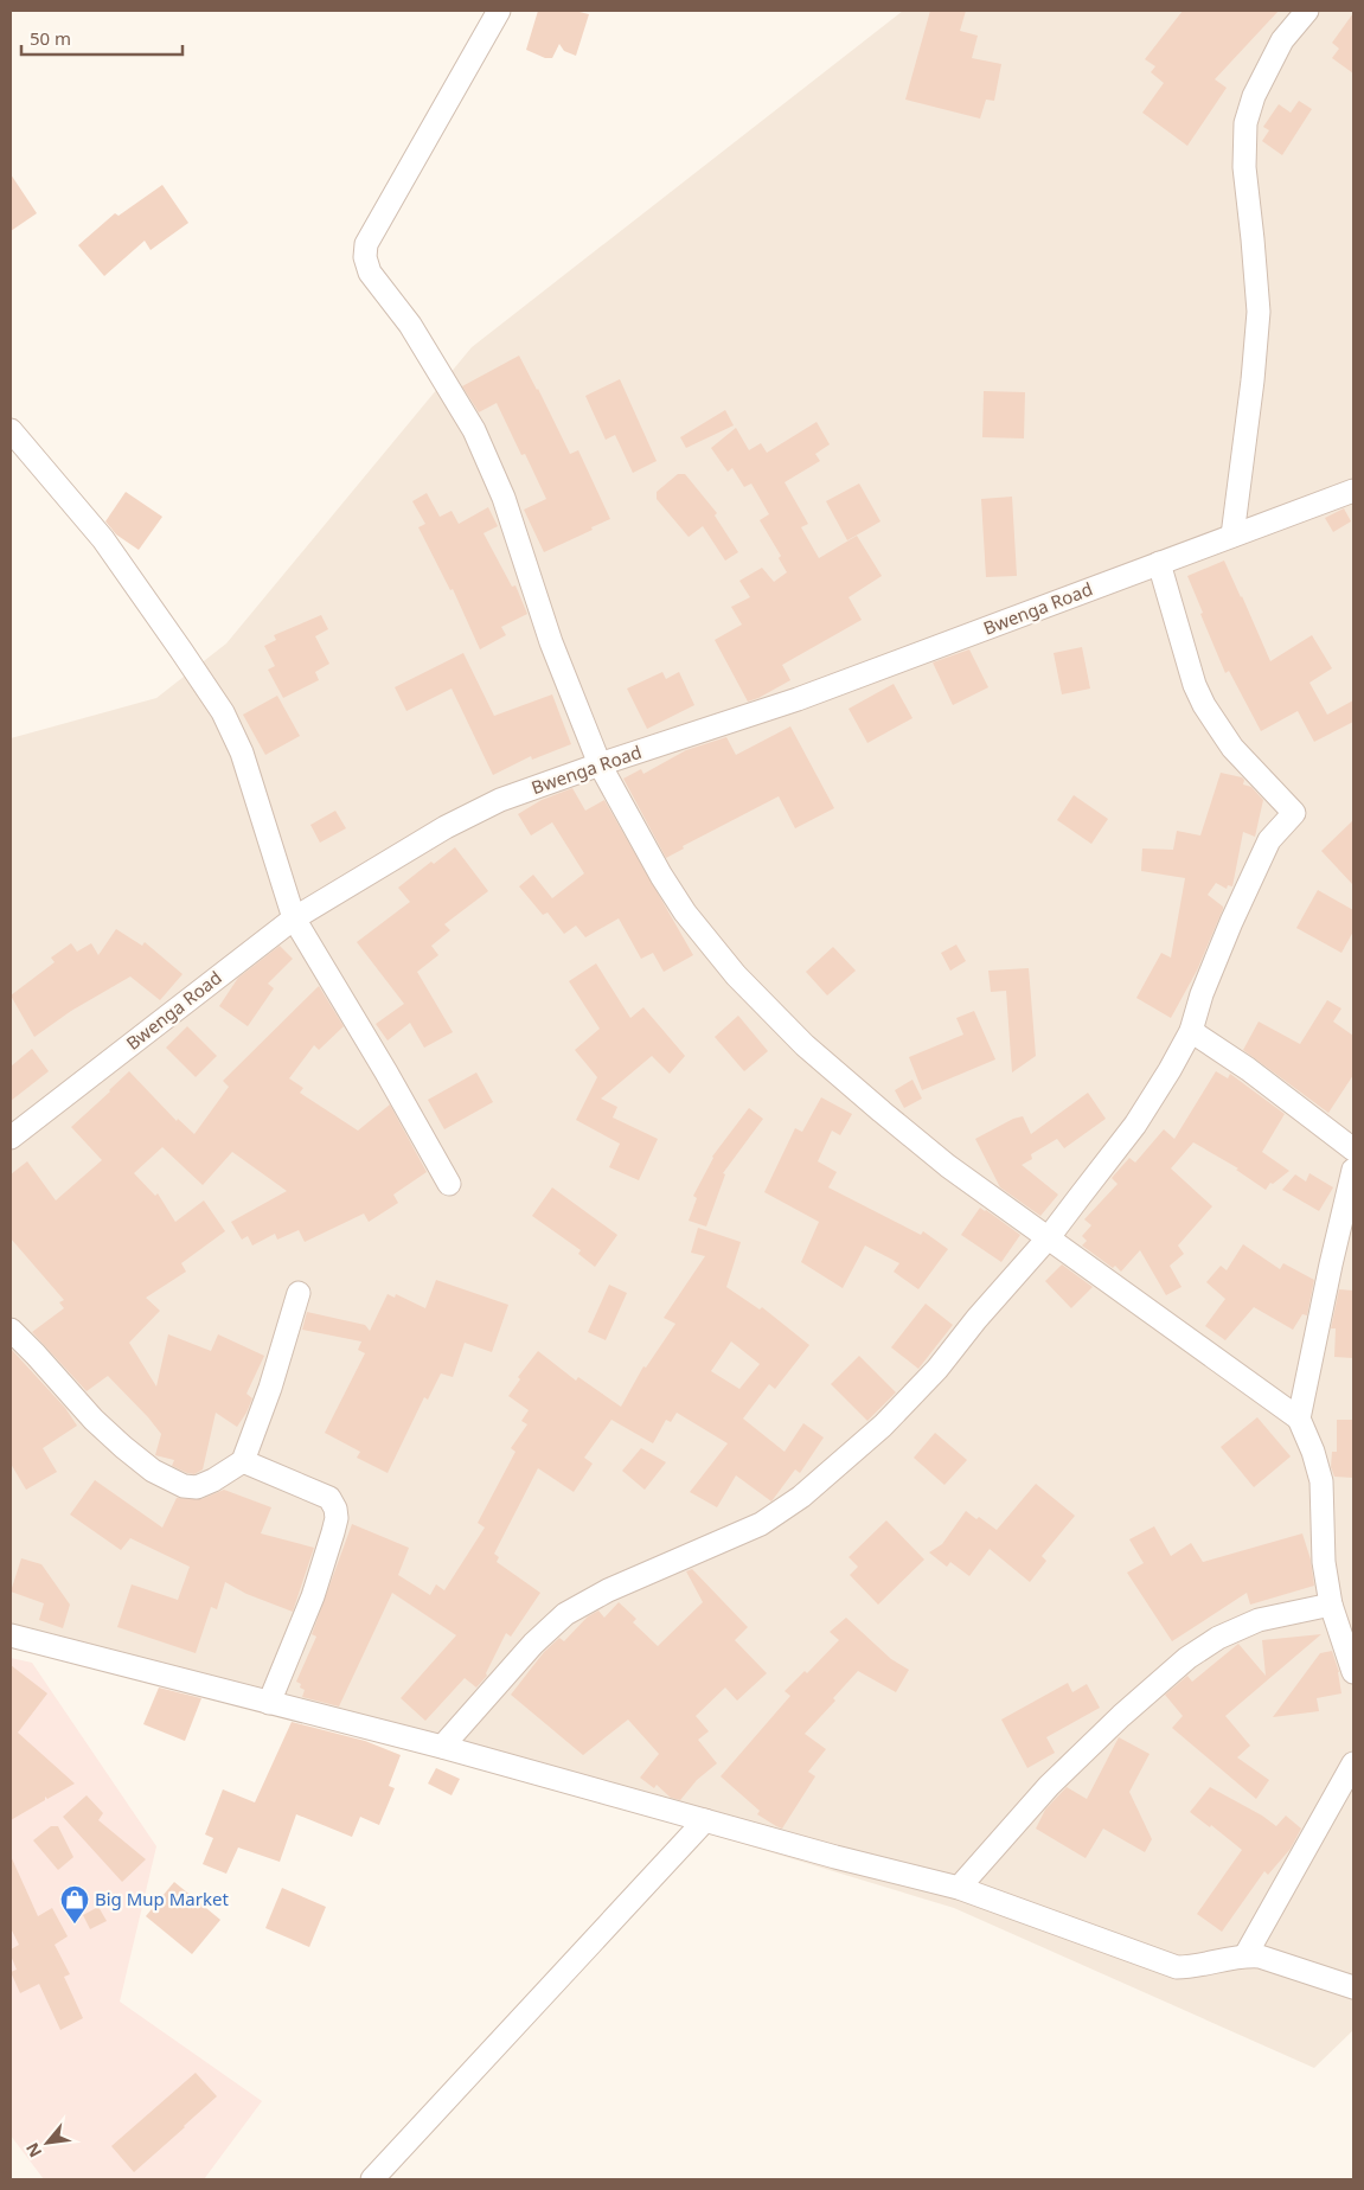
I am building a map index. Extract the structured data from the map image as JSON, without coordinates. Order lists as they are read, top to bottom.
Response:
{
  "streets": {
    "street": ["Bwenga Road"]
  },
  "places": {
    "shop": ["Big Mup Market"]
  },
  "scale_bar": "50 m",
  "north": "bottom left"
}
